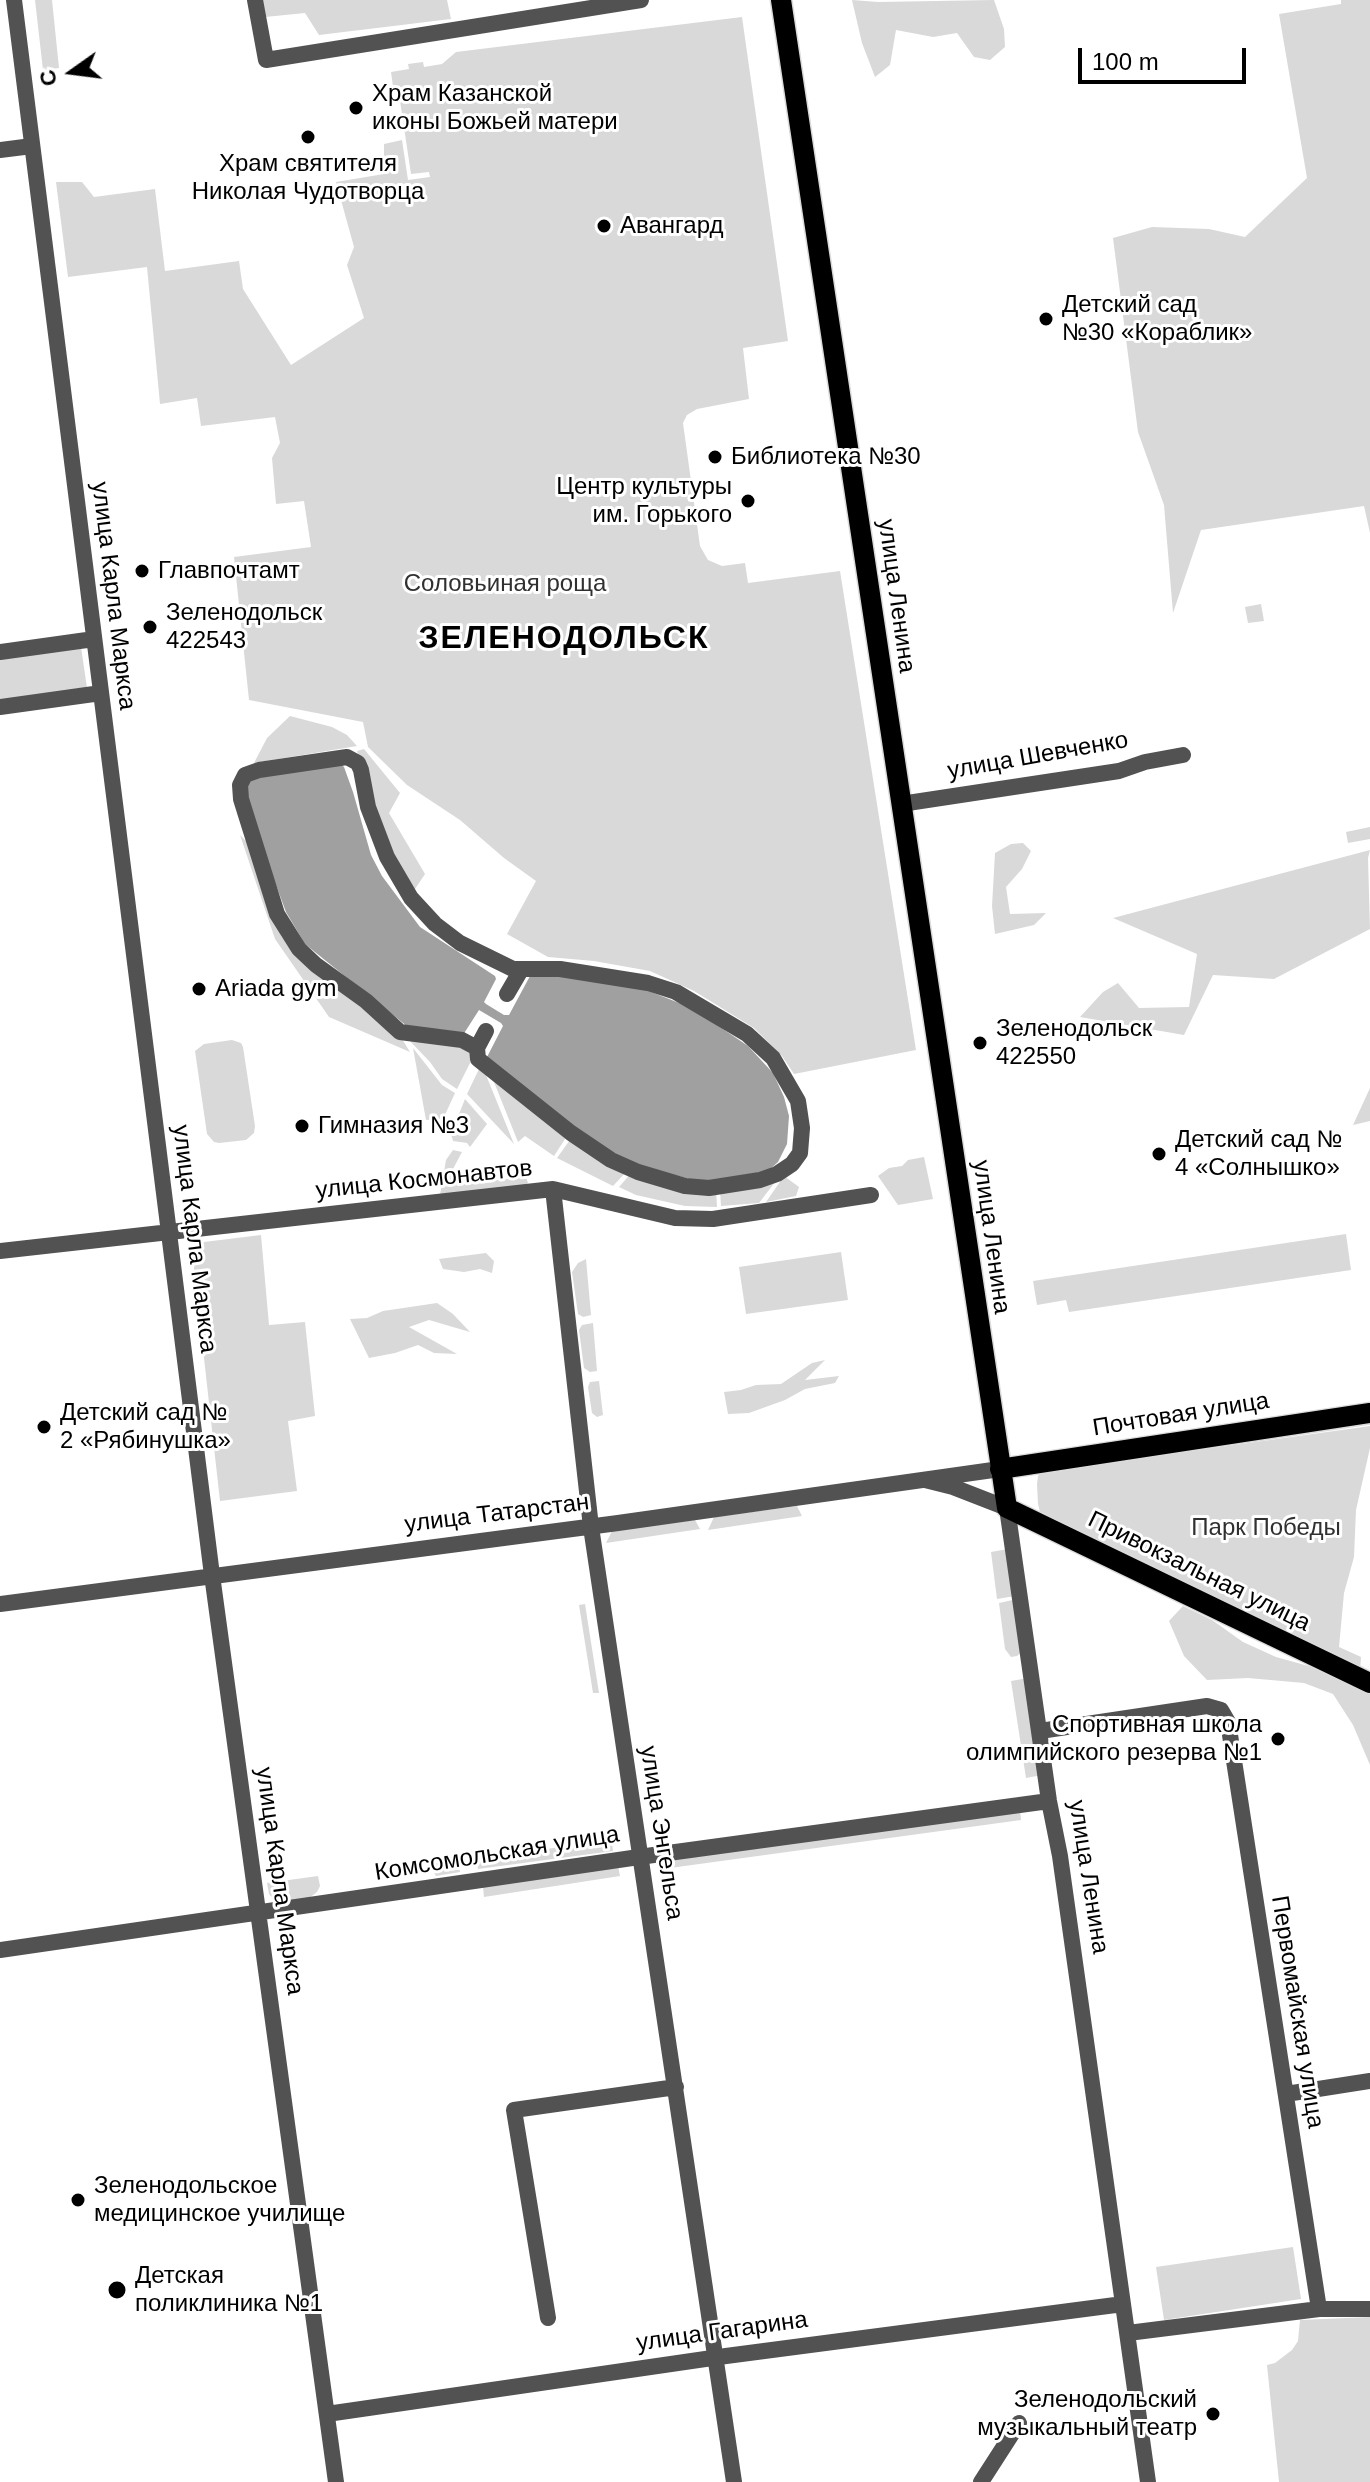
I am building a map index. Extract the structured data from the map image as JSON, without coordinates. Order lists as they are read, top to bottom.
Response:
{
  "streets": {
    "main road": ["улица Ленина", "Почтовая улица", "Привокзальная улица"],
    "street": [
      "улица Карла Маркса",
      "улица Шевченко",
      "улица Космонавтов",
      "улица Татарстан",
      "улица Энгельса",
      "Комсомольская улица",
      "Первомайская улица",
      "улица Гагарина"
    ]
  },
  "crossings": [
    ["улица Карла Маркса", "улица Космонавтов"],
    ["улица Карла Маркса", "улица Татарстан"],
    ["улица Карла Маркса", "Комсомольская улица"],
    ["улица Карла Маркса", "улица Гагарина"],
    ["улица Ленина", "улица Шевченко"],
    ["улица Ленина", "Почтовая улица"],
    ["улица Ленина", "улица Татарстан"],
    ["улица Ленина", "Привокзальная улица"],
    ["улица Ленина", "Комсомольская улица"],
    ["улица Ленина", "Первомайская улица"],
    ["улица Ленина", "улица Гагарина"],
    ["улица Космонавтов", "улица Энгельса"],
    ["Почтовая улица", "улица Татарстан"],
    ["улица Татарстан", "улица Энгельса"],
    ["улица Энгельса", "Комсомольская улица"],
    ["улица Энгельса", "улица Гагарина"]
  ],
  "districts": ["ЗЕЛЕНОДОЛЬСК"],
  "parks": ["Соловьиная роща", "Парк Победы"],
  "places": [
    "Храм Казанской иконы Божьей матери",
    "Храм святителя Николая Чудотворца",
    "Авангард",
    "Детский сад №30 «Кораблик»",
    "Библиотека №30",
    "Центр культуры им. Горького",
    "Главпочтамт",
    "Зеленодольск 422543",
    "Ariada gym",
    "Зеленодольск 422550",
    "Гимназия №3",
    "Детский сад № 4 «Солнышко»",
    "Детский сад № 2 «Рябинушка»",
    "Спортивная школа олимпийского резерва №1",
    "Зеленодольское медицинское училище",
    "Детская поликлиника №1",
    "Зеленодольский музыкальный театр"
  ],
  "scale_bar": "100 m",
  "north": "left"
}
